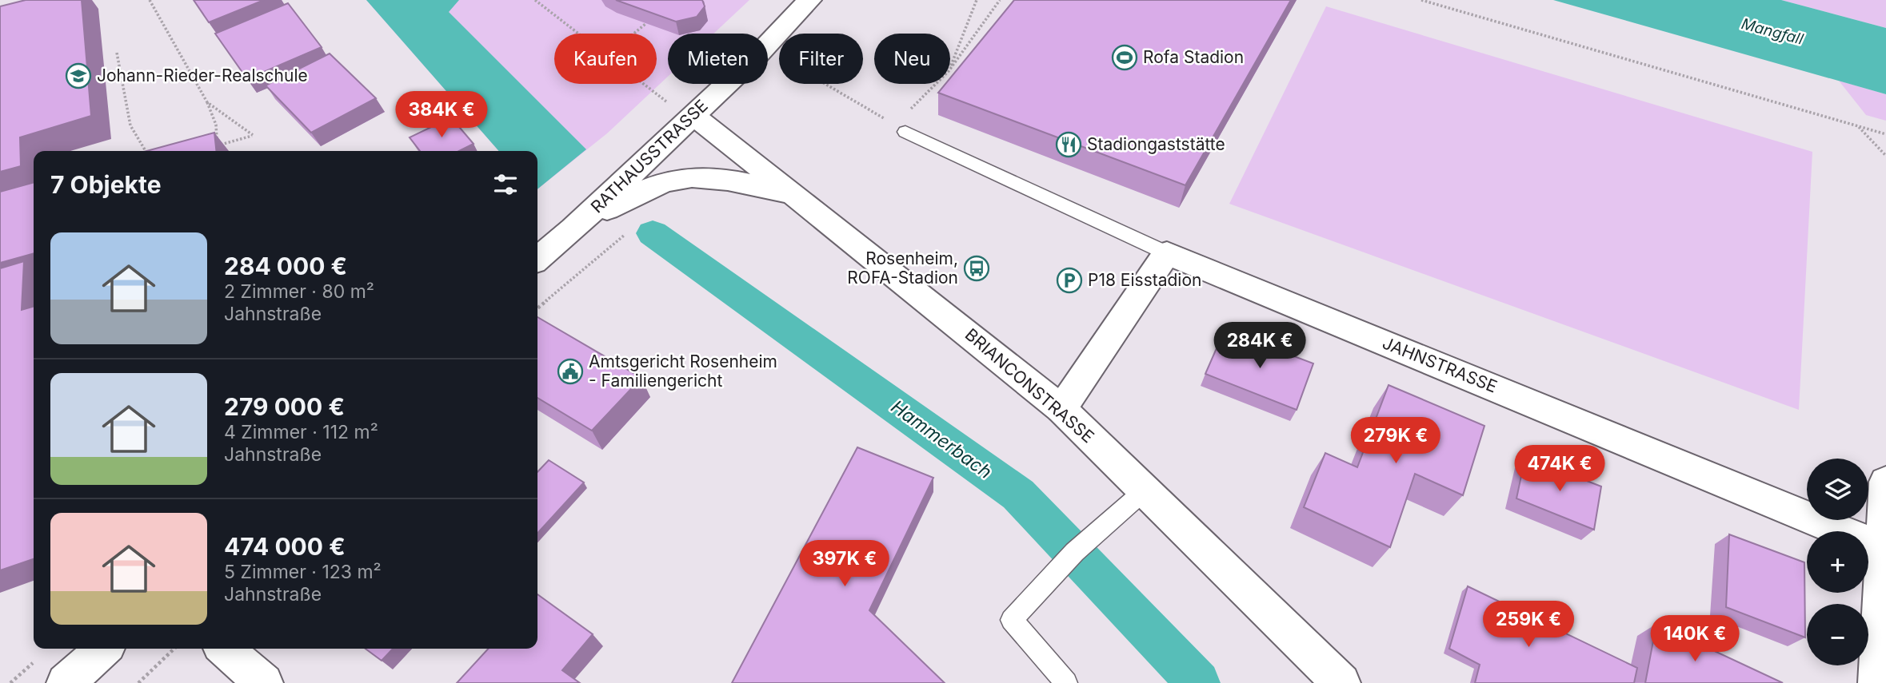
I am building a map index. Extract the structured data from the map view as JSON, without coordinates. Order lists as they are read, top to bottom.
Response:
{
  "streets": {
    "main road": ["RATHAUSSTRASSE", "JAHNSTRASSE", "BRIANCONSTRASSE"]
  },
  "crossings": [
    ["RATHAUSSTRASSE", "BRIANCONSTRASSE"]
  ],
  "water": ["Mangfall", "Hammerbach"],
  "places": {
    "sports": ["Rofa Stadion"],
    "school or university": ["Johann-Rieder-Realschule"],
    "restaurant": ["Stadiongaststätte"],
    "bus stop": ["Rosenheim, ROFA-Stadion"],
    "parking": ["P18 Eisstadion"],
    "public building": ["Amtsgericht Rosenheim - Familiengericht"]
  },
  "page": {
    "chip": [
      "Kaufen",
      "Mieten",
      "Filter",
      "Neu"
    ],
    "price": [
      "384K €",
      "284K €",
      "279K €",
      "474K €",
      "397K €",
      "259K €",
      "140K €"
    ],
    "heading": "7 Objekte",
    "list": [
      {
        "name": "284 000 €",
        "note": "2 Zimmer · 80 m² · Jahnstraße"
      },
      {
        "name": "279 000 €",
        "note": "4 Zimmer · 112 m² · Jahnstraße"
      },
      {
        "name": "474 000 €",
        "note": "5 Zimmer · 123 m² · Jahnstraße"
      }
    ],
    "map_buttons": ["+", "−"]
  }
}
